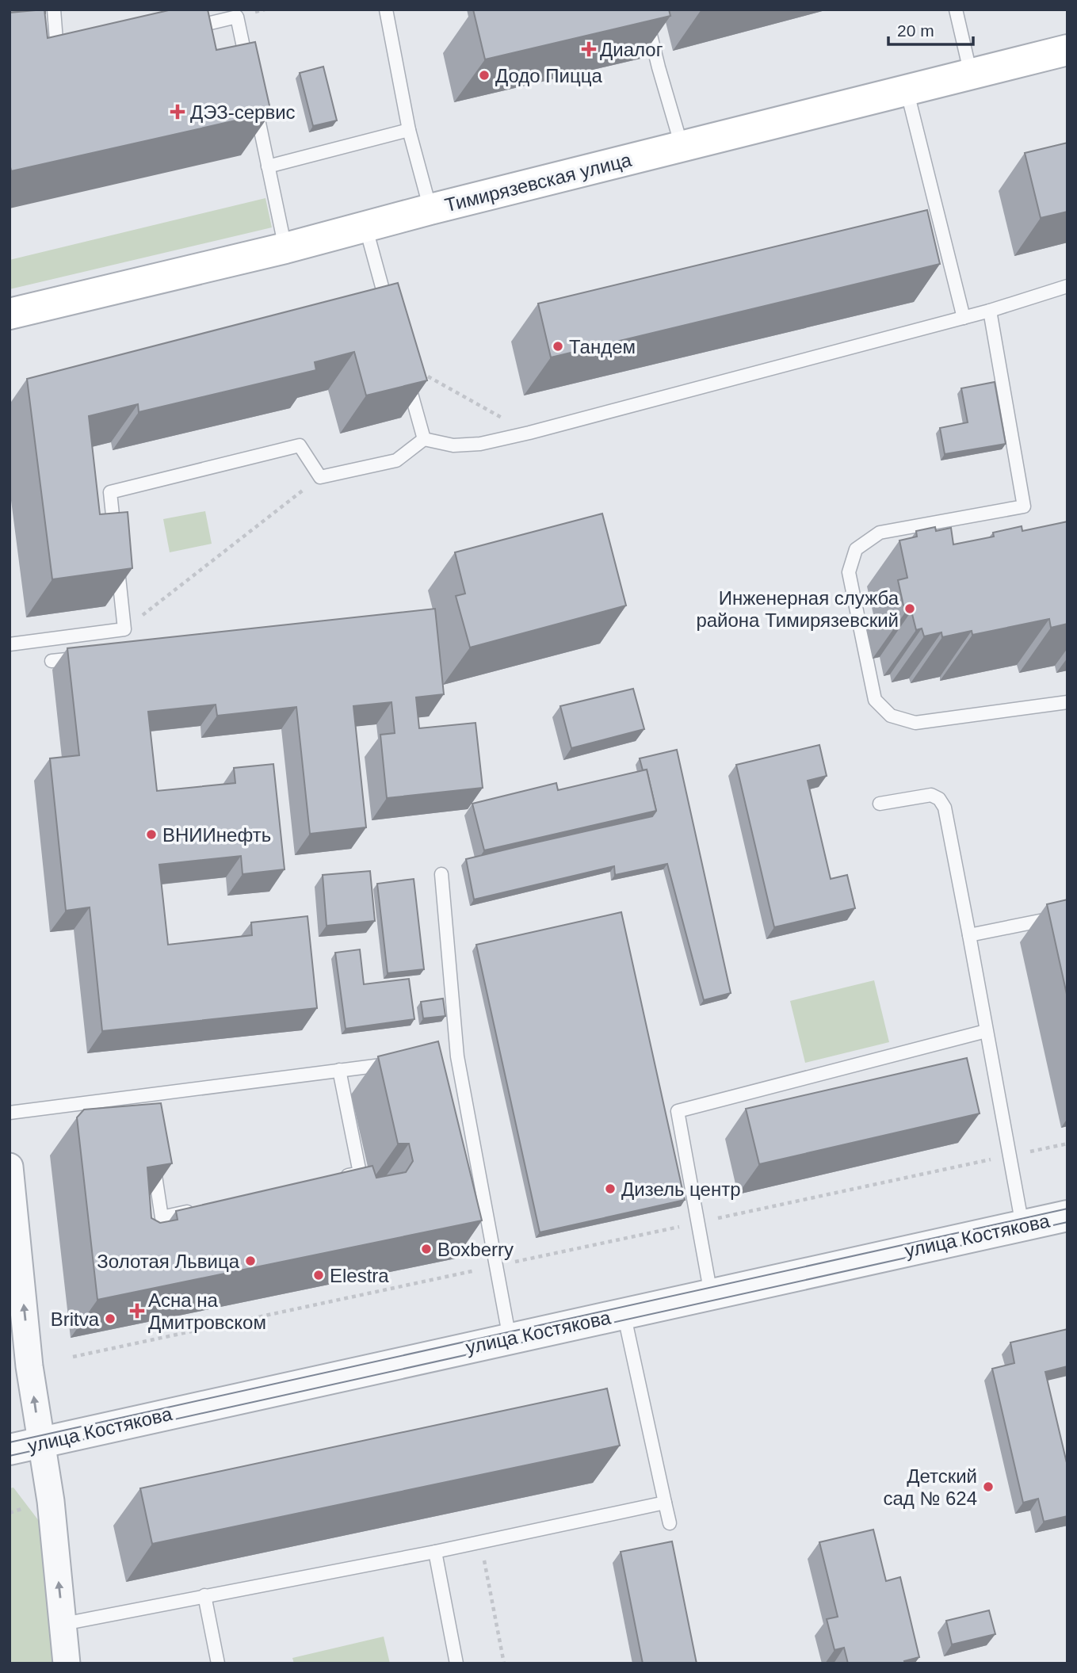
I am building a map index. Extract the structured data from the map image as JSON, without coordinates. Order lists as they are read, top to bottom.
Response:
{
  "streets": {
    "main road": ["Тимирязевская улица"],
    "street": ["улица Костякова"]
  },
  "places": {
    "health": ["Диалог", "ДЭЗ-сервис", "Асна на Дмитровском"],
    "other": [
      "Додо Пицца",
      "Тандем",
      "Инженерная служба района Тимирязевский",
      "ВНИИнефть",
      "Дизель центр",
      "Boxberry",
      "Золотая Львица",
      "Elestra",
      "Britva",
      "Детский сад № 624"
    ]
  },
  "scale_bar": "20 m"
}
